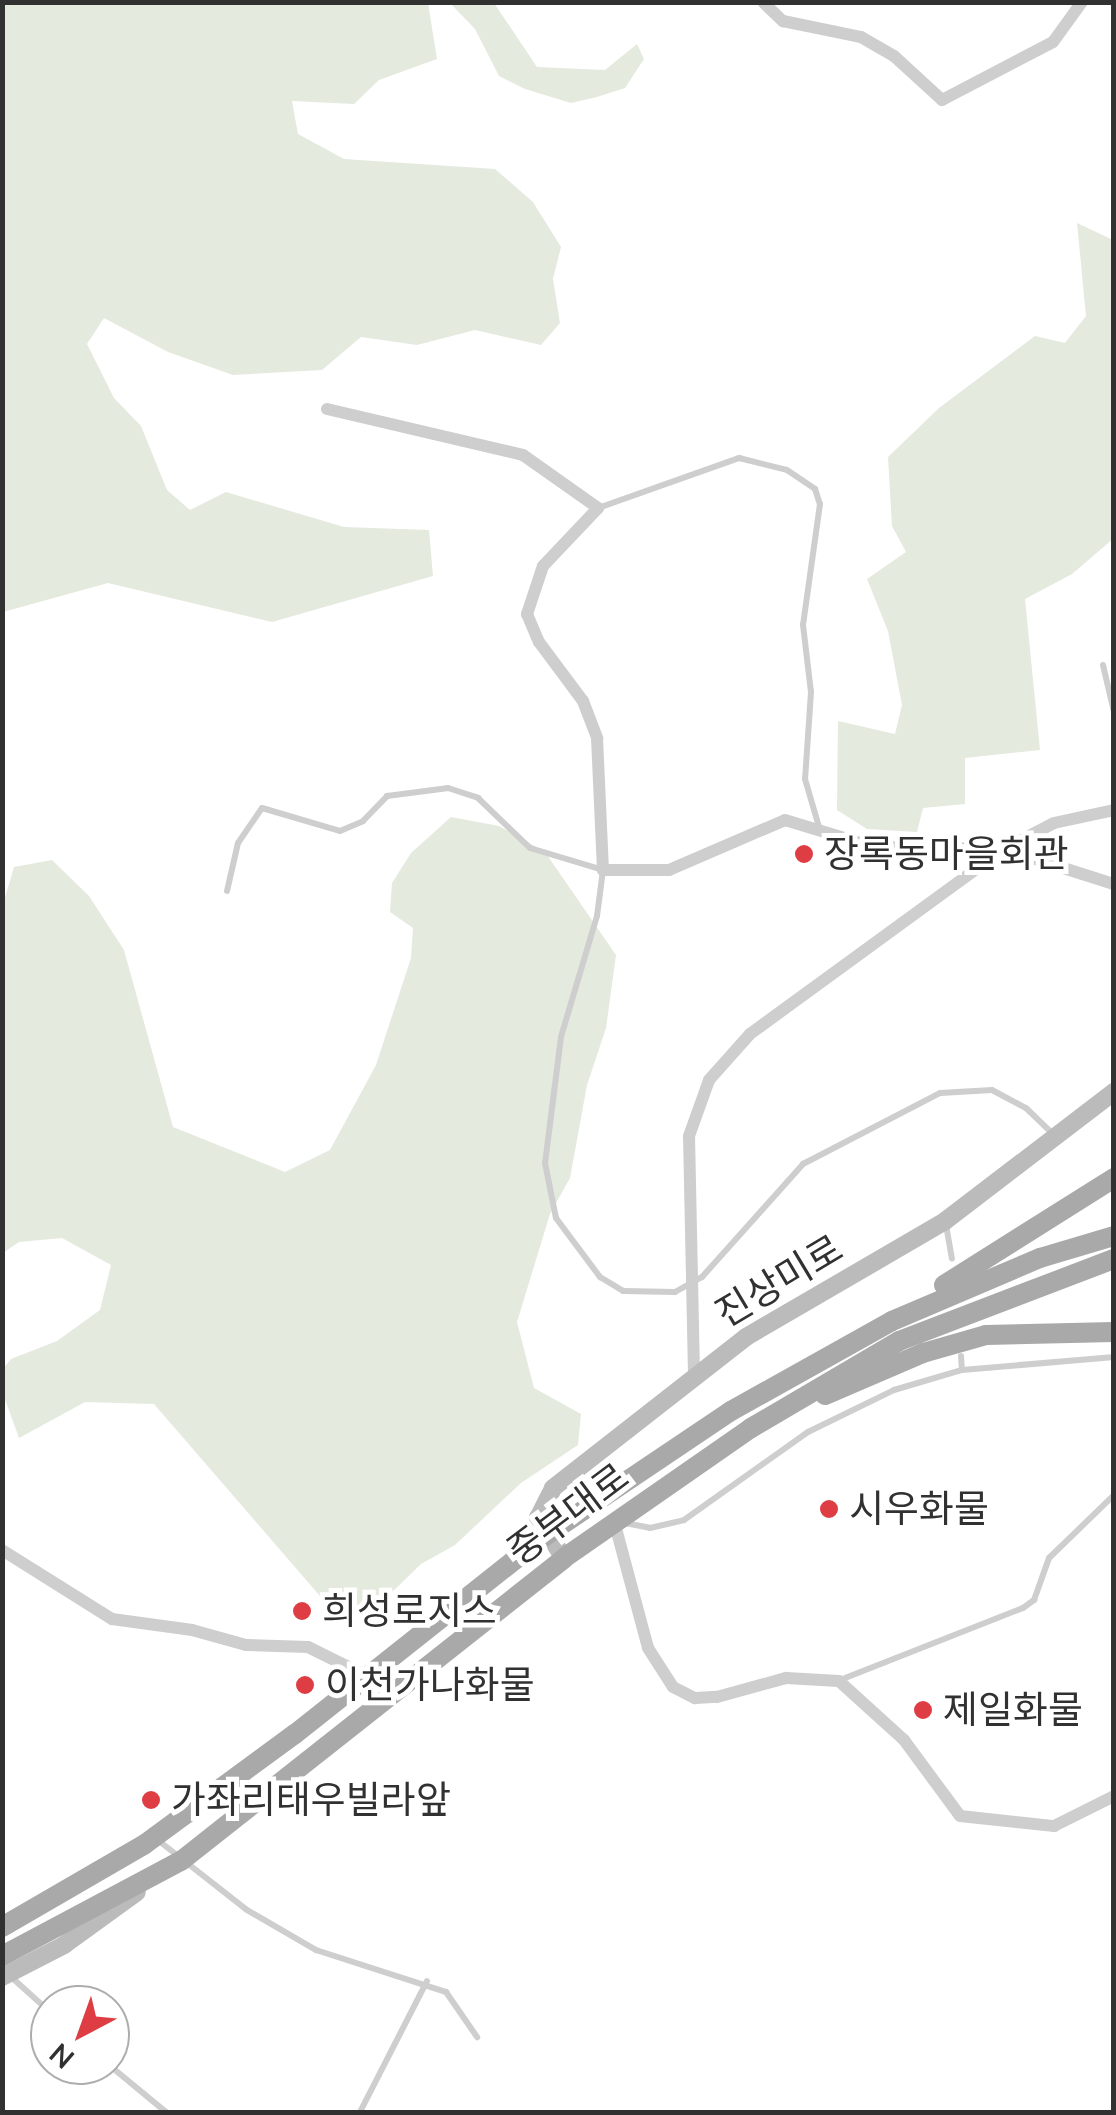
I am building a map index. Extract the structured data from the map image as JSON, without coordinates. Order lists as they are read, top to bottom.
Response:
{
  "streets": {
    "main road": ["중부대로"],
    "street": ["진상미로"]
  },
  "crossings": [
    ["진상미로", "중부대로"]
  ],
  "places": [
    "장록동마을회관",
    "시우화물",
    "희성로지스",
    "이천가나화물",
    "제일화물",
    "가좌리태우빌라앞"
  ],
  "north": "bottom left"
}
